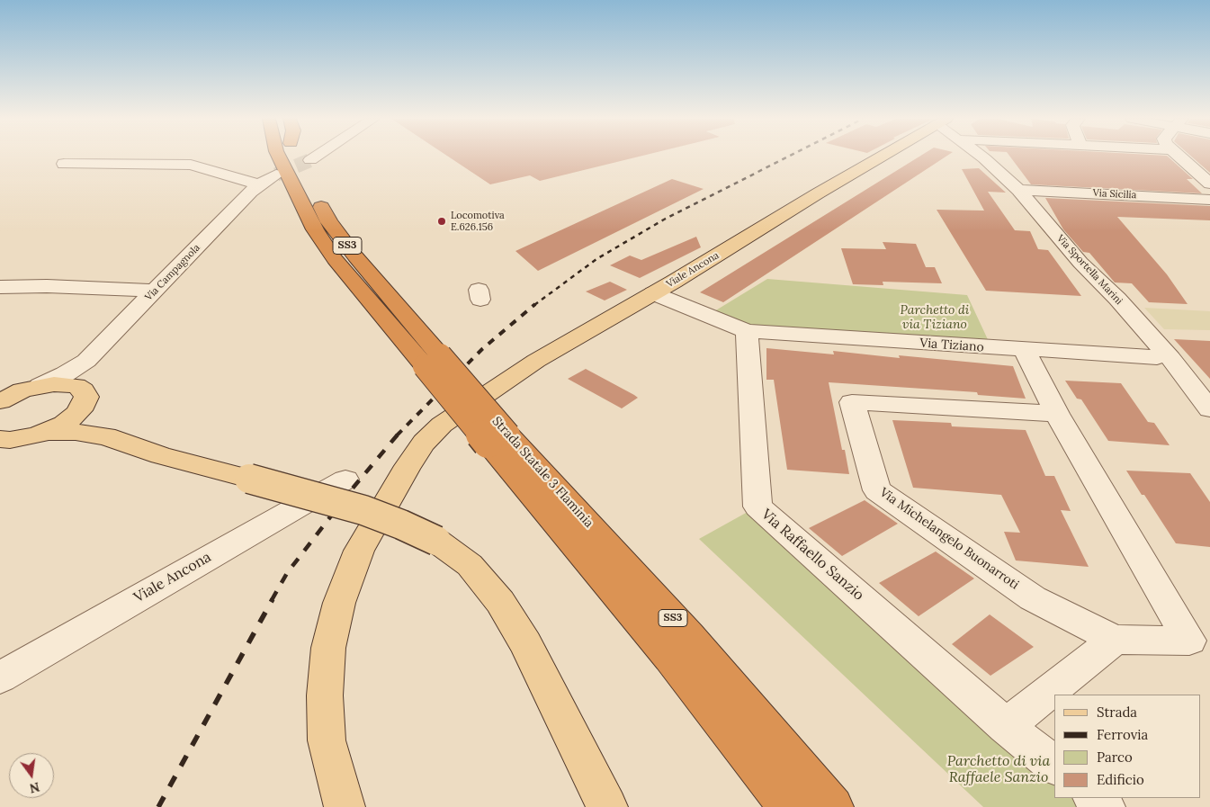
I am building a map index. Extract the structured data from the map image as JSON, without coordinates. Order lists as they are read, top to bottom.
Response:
{
  "streets": {
    "highway": ["SS3", "Strada Statale 3 Flaminia"],
    "main road": ["Viale Ancona", "Via Campagnola"],
    "street": [
      "Via Sicilia",
      "Via Sportella Marini",
      "Via Tiziano",
      "Via Michelangelo Buonarroti",
      "Via Raffaello Sanzio"
    ]
  },
  "crossings": [
    ["Via Sicilia", "Via Sportella Marini"],
    ["Via Tiziano", "Via Michelangelo Buonarroti"],
    ["Via Tiziano", "Via Raffaello Sanzio"]
  ],
  "parks": ["Parchetto di via Tiziano", "Parchetto di via Raffaele Sanzio"],
  "places": ["Locomotiva E.626.156"],
  "legend": [
    "Strada",
    "Ferrovia",
    "Parco",
    "Edificio"
  ],
  "north": "bottom"
}
